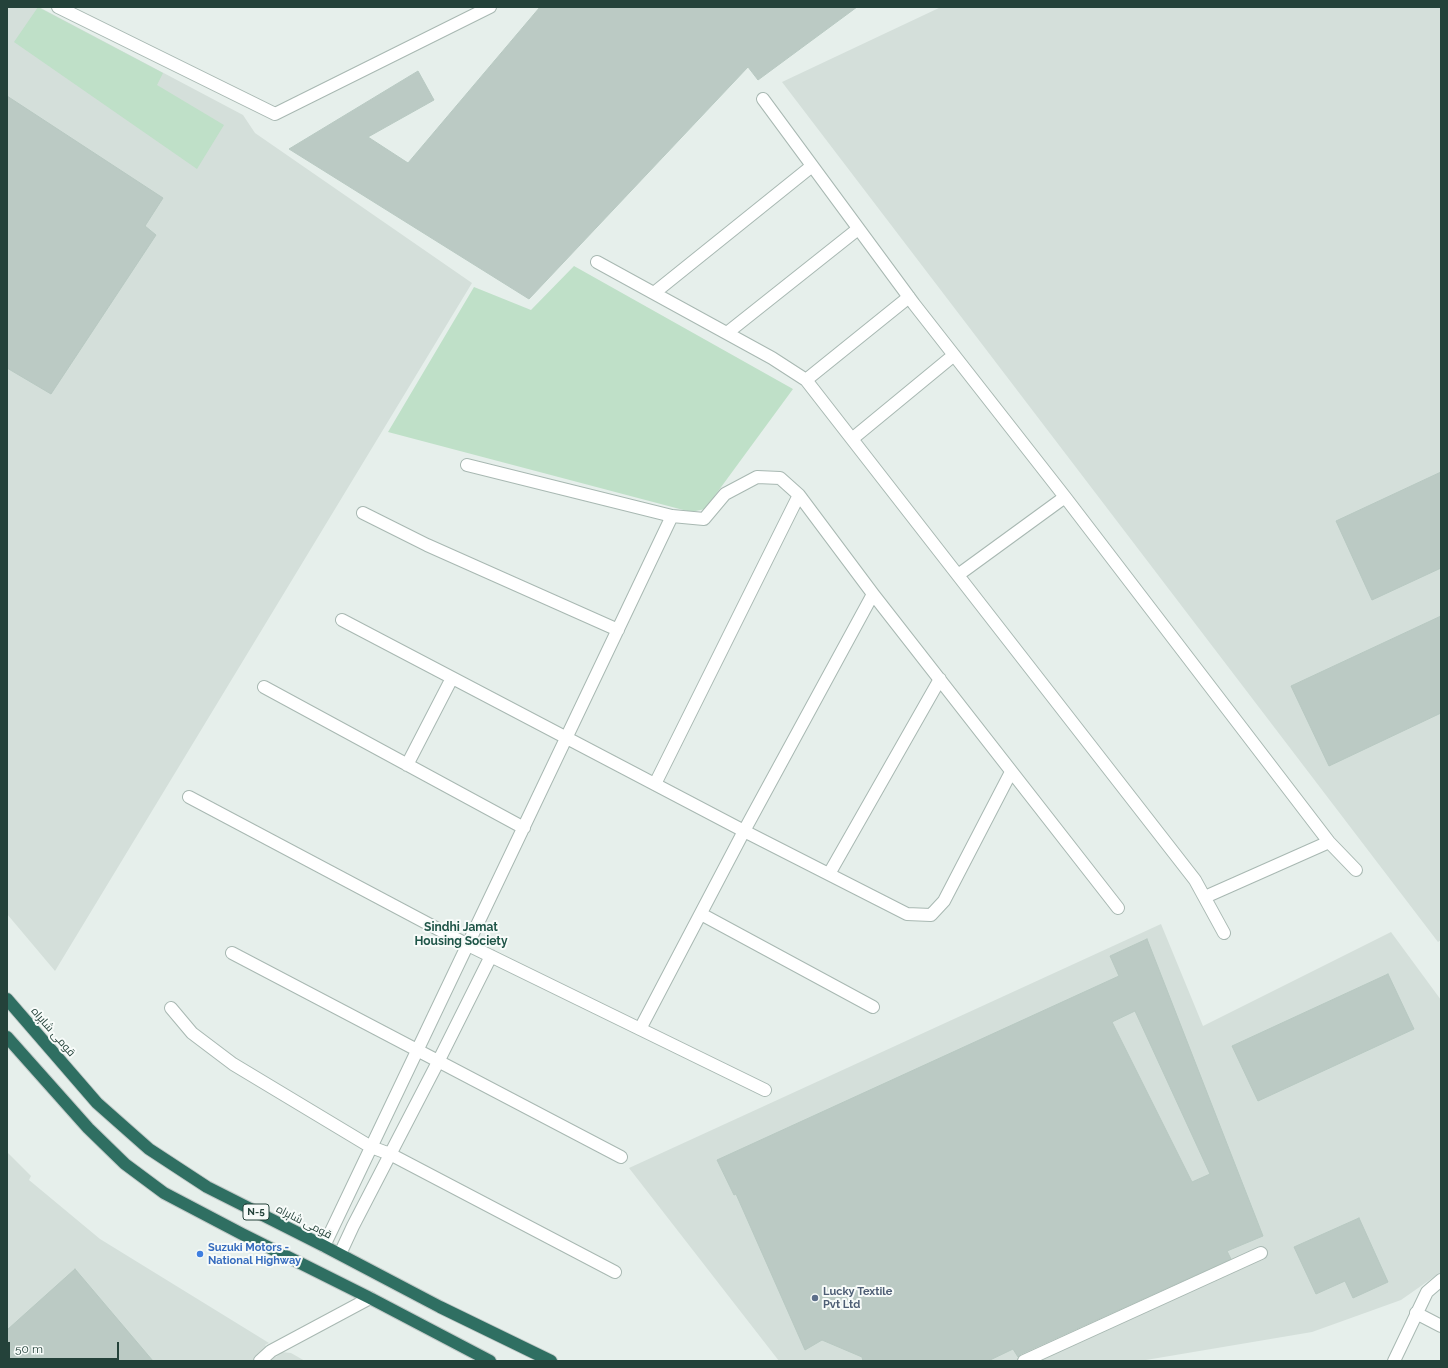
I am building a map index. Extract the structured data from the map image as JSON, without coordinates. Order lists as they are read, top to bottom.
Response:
{
  "streets": {
    "highway": ["قومی شاہراہ", "N-5"]
  },
  "districts": ["Sindhi Jamat Housing Society"],
  "places": ["Suzuki Motors - National Highway", "Lucky Textile Pvt Ltd"],
  "scale_bar": "50 m"
}
